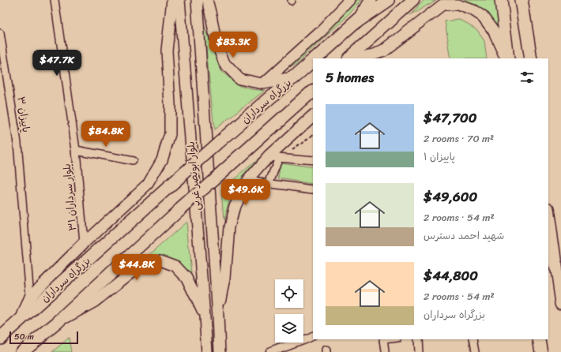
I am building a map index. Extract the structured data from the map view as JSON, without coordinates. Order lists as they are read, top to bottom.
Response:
{
  "streets": {
    "highway": ["بزرگراه سرداران"],
    "main road": ["بلوار ابونصر غربی"],
    "street": ["پاییزان ۳", "بلوار سرداران ۳۱"]
  },
  "scale_bar": "50 m",
  "page": {
    "price": [
      "$83.3K",
      "$47.7K",
      "$84.8K",
      "$49.6K",
      "$44.8K"
    ],
    "heading": "5 homes",
    "list": [
      {
        "name": "$47,700",
        "note": "2 rooms · 70 m² · پاییزان ۱"
      },
      {
        "name": "$49,600",
        "note": "2 rooms · 54 m² · شهید احمد دسترس"
      },
      {
        "name": "$44,800",
        "note": "2 rooms · 54 m² · بزرگراه سرداران"
      }
    ],
    "scale": "50 m"
  }
}
